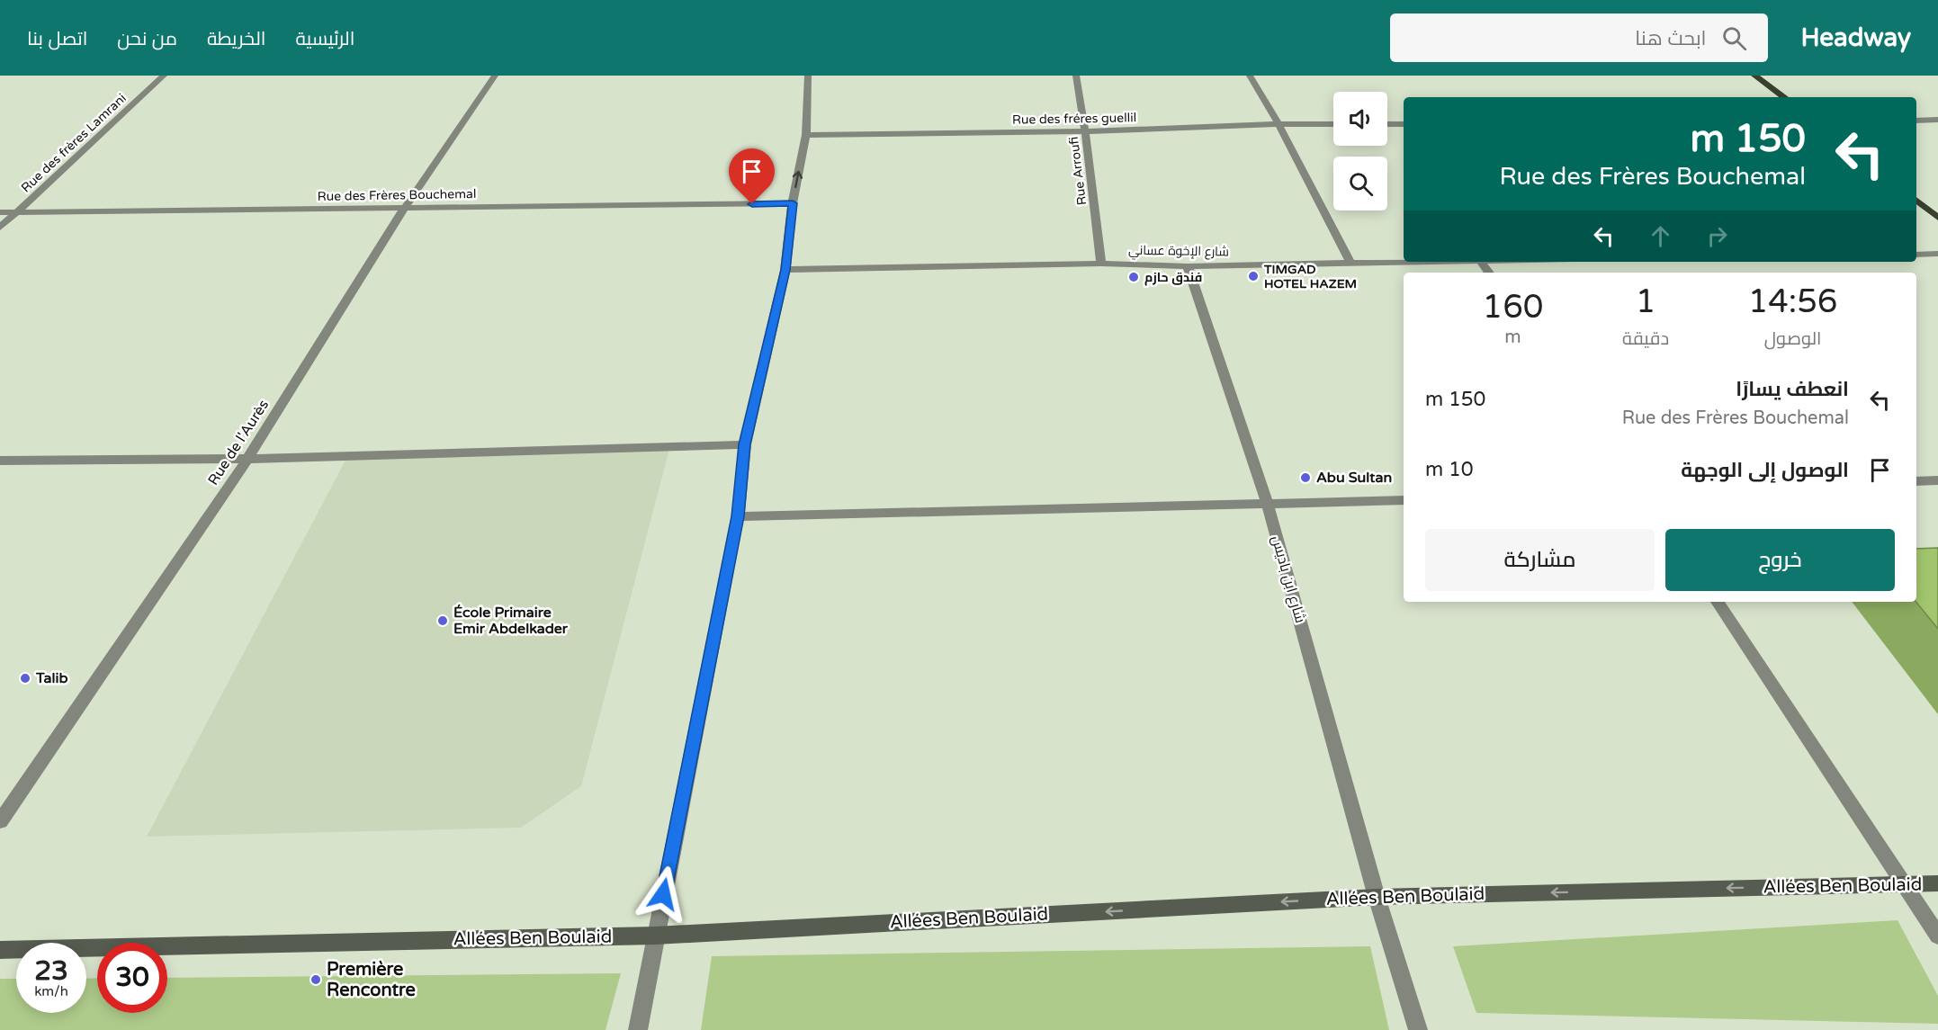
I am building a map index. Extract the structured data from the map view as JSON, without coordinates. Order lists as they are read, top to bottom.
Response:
{
  "streets": {
    "main road": ["Allées Ben Boulaid"],
    "street": [
      "Rue des fréres guellil",
      "Rue des frères Lamrani",
      "Rue Arroufi",
      "Rue des Frères Bouchemal",
      "شارع الإخوة عساني",
      "Rue de l'Aurès",
      "شارع ابن باديس"
    ]
  },
  "crossings": [
    ["Rue des fréres guellil", "Rue Arroufi"],
    ["Rue des frères Lamrani", "Rue des Frères Bouchemal"],
    ["Rue Arroufi", "شارع الإخوة عساني"],
    ["Rue des Frères Bouchemal", "Rue de l'Aurès"],
    ["شارع الإخوة عساني", "شارع ابن باديس"],
    ["شارع ابن باديس", "Allées Ben Boulaid"]
  ],
  "one_way": ["Allées Ben Boulaid"],
  "places": [
    "TIMGAD HOTEL HAZEM",
    "فندق حازم",
    "Abu Sultan",
    "École Primaire Emir Abdelkader",
    "Talib",
    "Première Rencontre"
  ],
  "page": {
    "header": "Headway",
    "search": "ابحث هنا",
    "nav": [
      "الرئيسية",
      "الخريطة",
      "من نحن",
      "اتصل بنا"
    ],
    "turn": ["150 m", "Rue des Frères Bouchemal"],
    "eta": [
      "14:56",
      "الوصول",
      "1",
      "دقيقة",
      "160",
      "m"
    ],
    "list": [
      {
        "name": "انعطف يسارًا",
        "note": "Rue des Frères Bouchemal",
        "value": "150 m"
      },
      {
        "name": "الوصول إلى الوجهة",
        "value": "10 m"
      }
    ],
    "buttons": ["خروج", "مشاركة"],
    "speed": "23 km/h",
    "limit": "30"
  }
}
